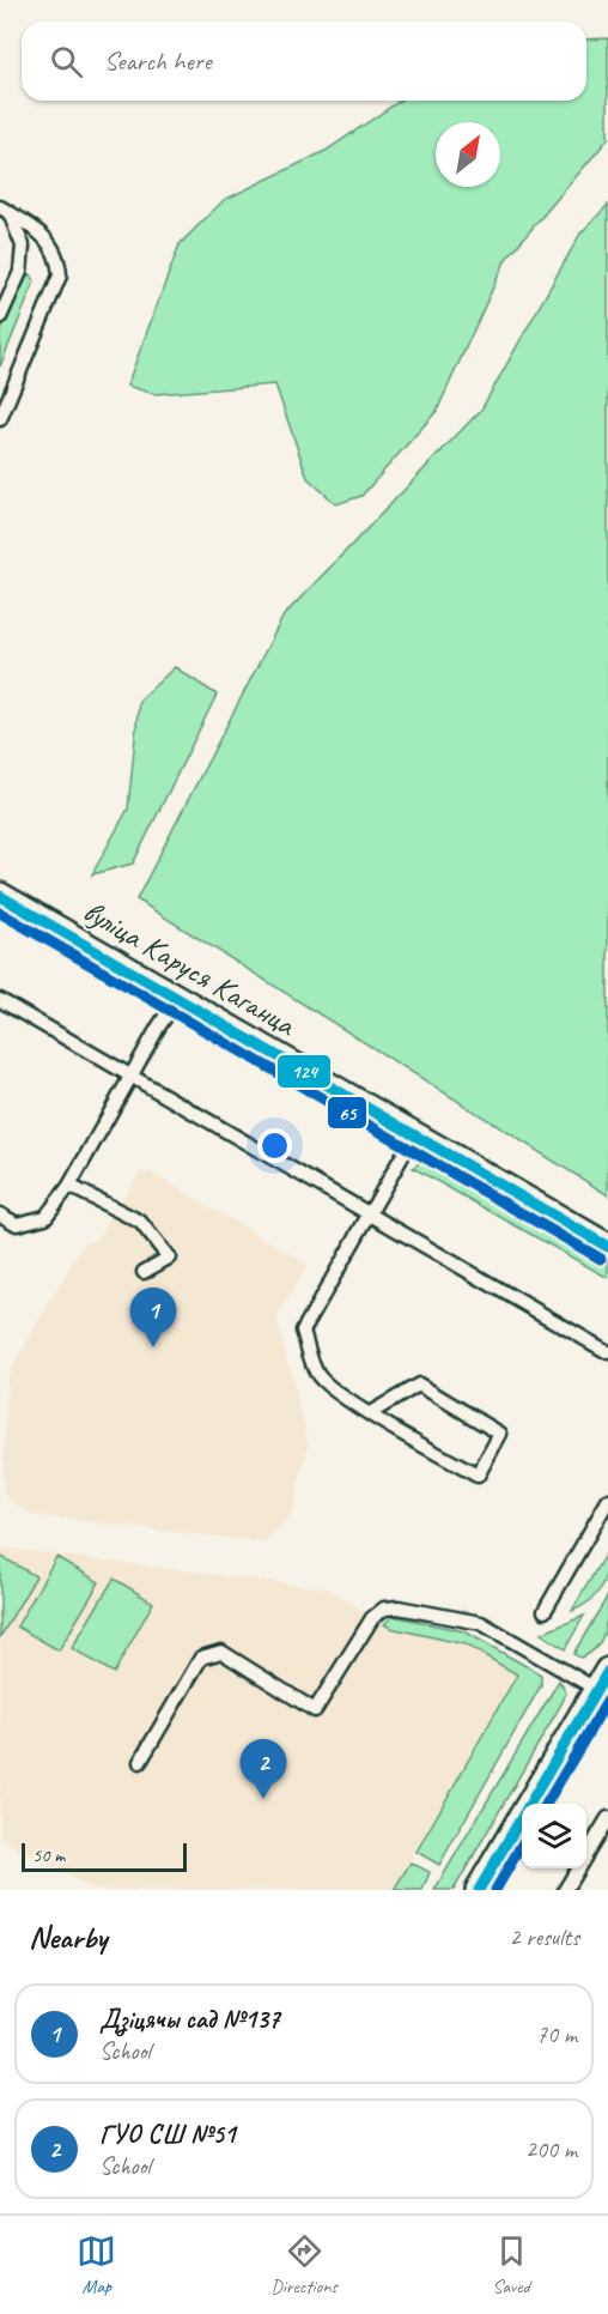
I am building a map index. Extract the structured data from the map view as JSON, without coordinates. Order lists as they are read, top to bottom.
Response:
{
  "streets": {
    "street": ["вуліца Каруся Каганца"]
  },
  "lines": ["transit line 124", "transit line 65"],
  "scale_bar": "50 m",
  "north": "top right",
  "page": {
    "search": "Search here",
    "pins": ["1", "2"],
    "scale": "50 m",
    "heading": ["Nearby", "2 results"],
    "list": [
      {
        "mark": "1",
        "name": "Дзіцячы сад №137",
        "note": "School",
        "value": "70 m"
      },
      {
        "mark": "2",
        "name": "ГУО СШ №51",
        "note": "School",
        "value": "200 m"
      }
    ],
    "nav": ["Map", "Directions", "Saved"]
  }
}
